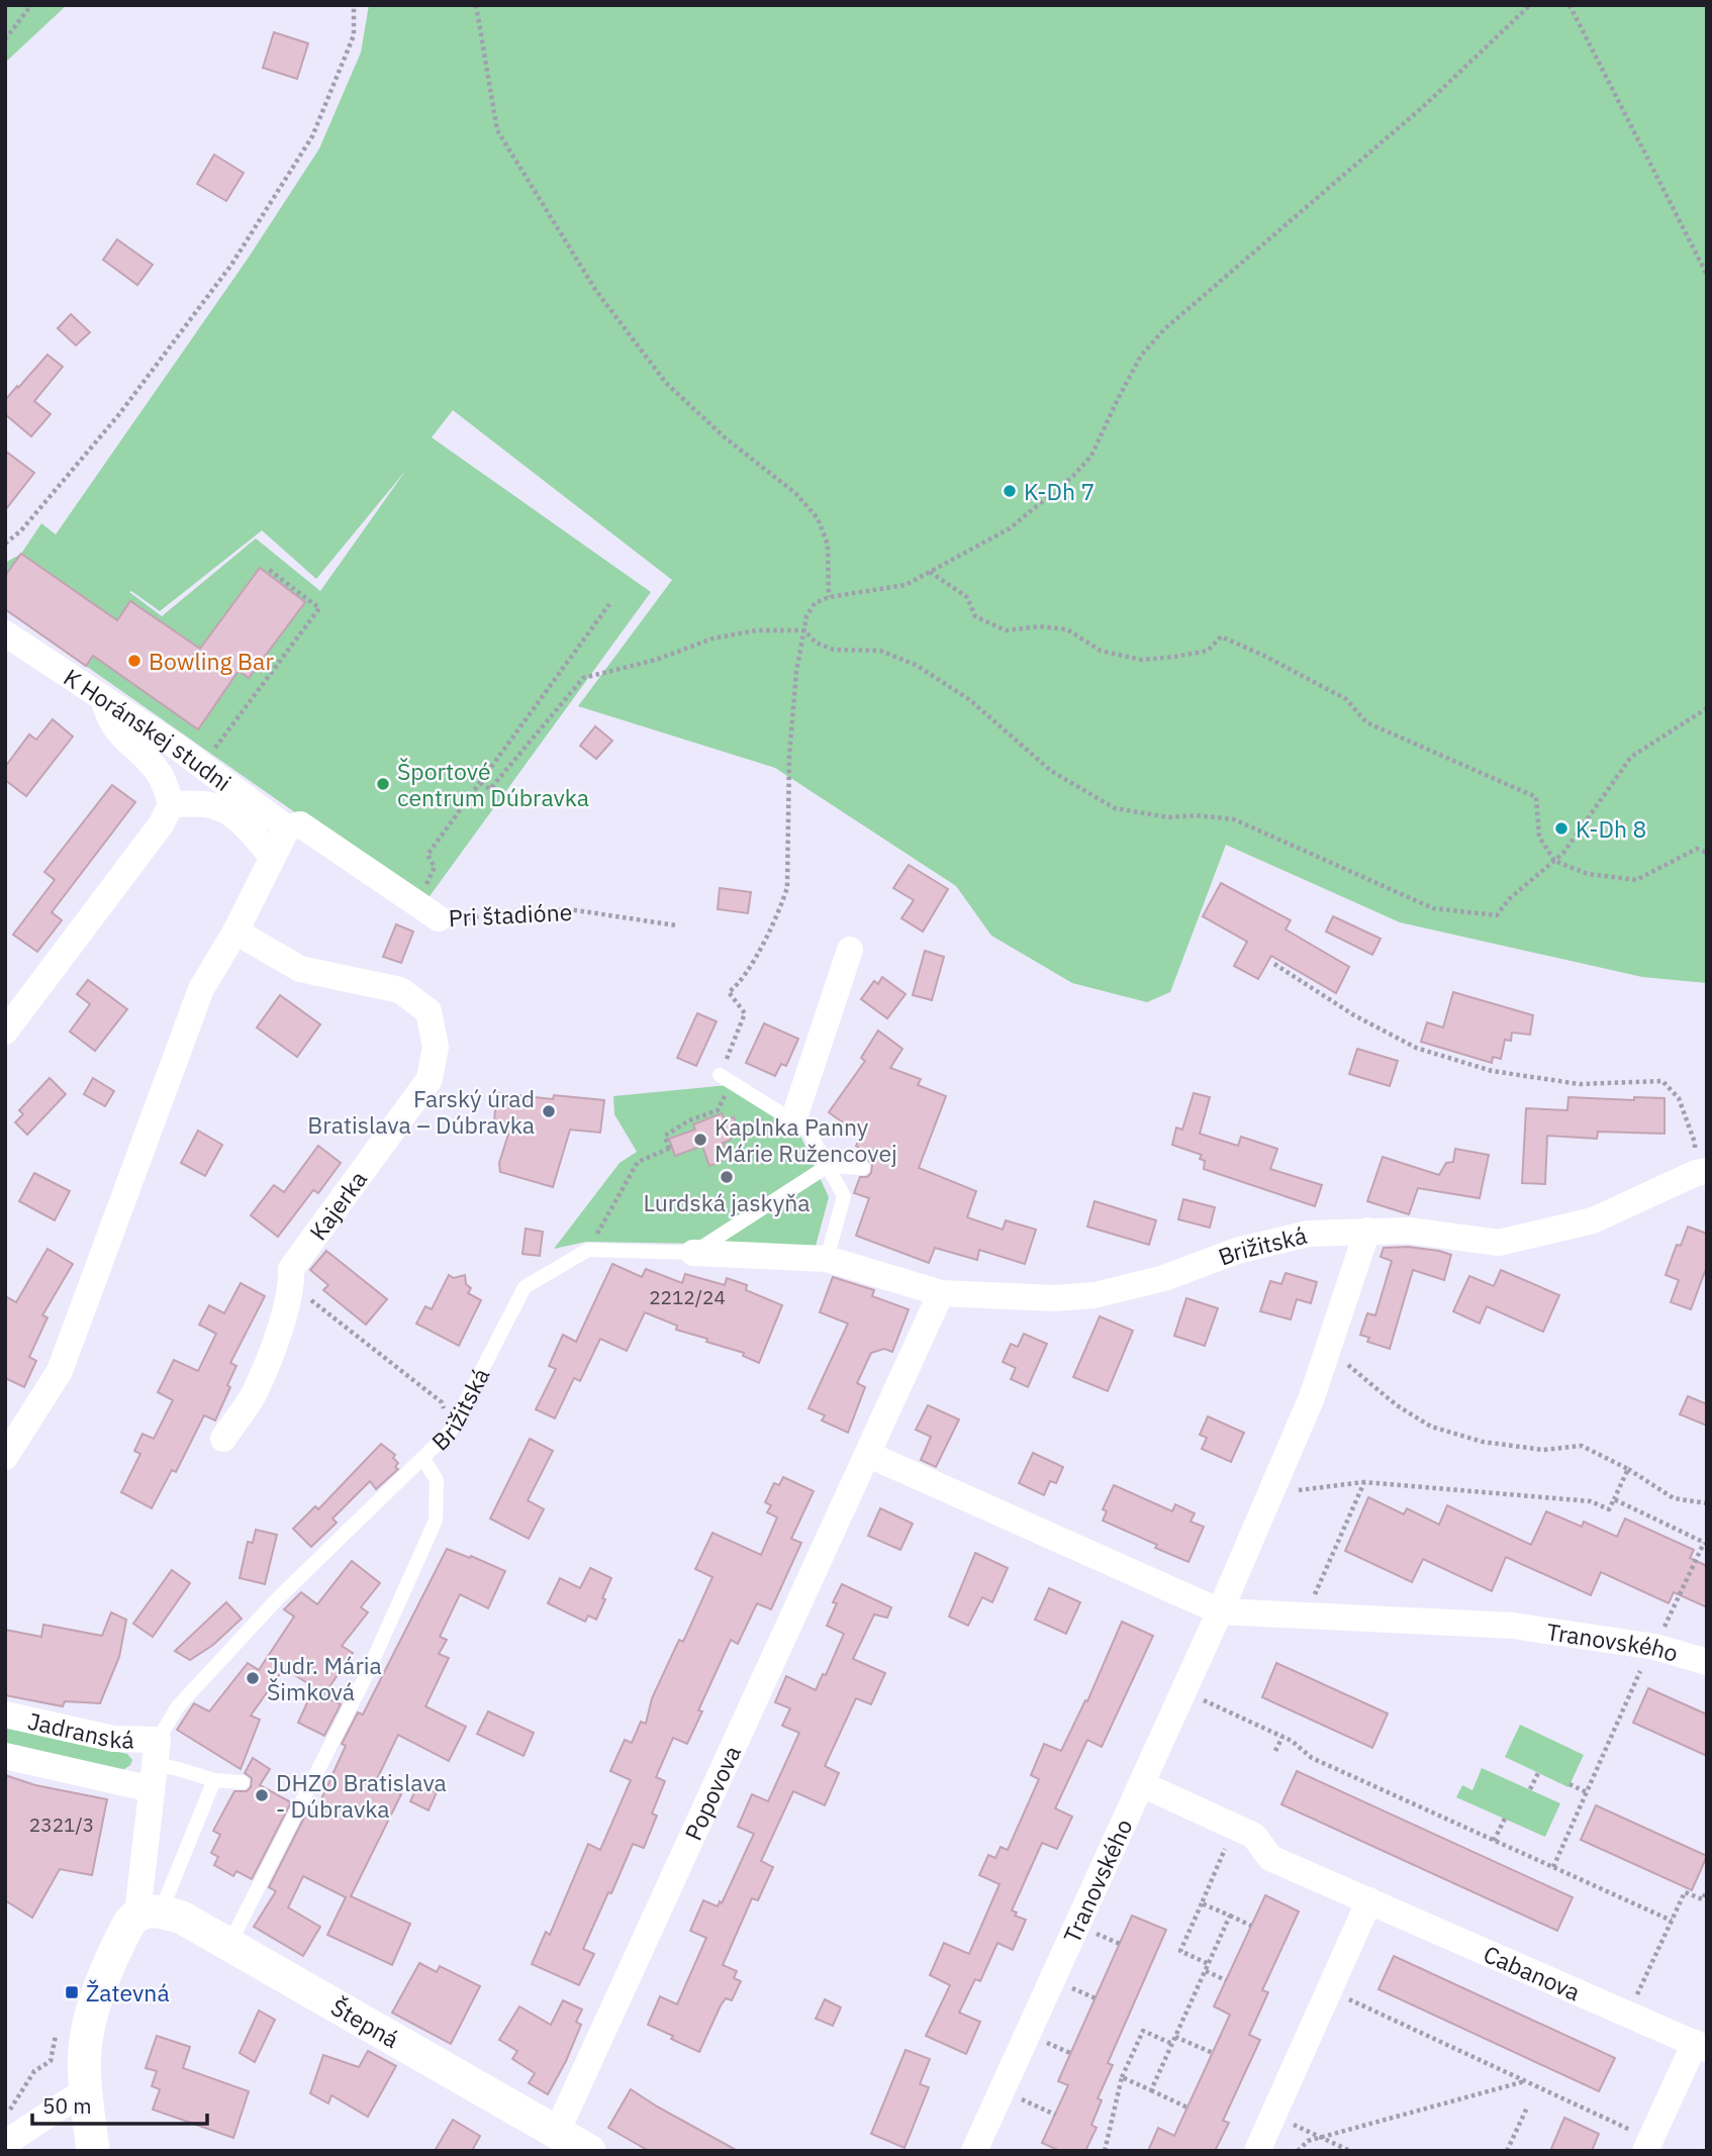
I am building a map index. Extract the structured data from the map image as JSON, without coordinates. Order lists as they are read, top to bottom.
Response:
{
  "streets": {
    "street": [
      "K Horánskej studni",
      "Pri štadióne",
      "Kajerka",
      "Brižitská",
      "Tranovského",
      "Jadranská",
      "Popovova",
      "Cabanova",
      "Štepná"
    ]
  },
  "crossings": [
    ["K Horánskej studni", "Pri štadióne"],
    ["Brižitská", "Tranovského"],
    ["Brižitská", "Jadranská"],
    ["Brižitská", "Popovova"],
    ["Tranovského", "Cabanova"],
    ["Popovova", "Štepná"]
  ],
  "places": {
    "other": [
      "K-Dh 7",
      "Bowling Bar",
      "Športové centrum Dúbravka",
      "K-Dh 8",
      "Farský úrad Bratislava – Dúbravka",
      "Kaplnka Panny Márie Ružencovej",
      "Lurdská jaskyňa",
      "Judr. Mária Šimková",
      "DHZO Bratislava - Dúbravka"
    ],
    "transit": ["Žatevná"]
  },
  "house_numbers": ["2212/24", "2321/3"],
  "scale_bar": "50 m"
}
